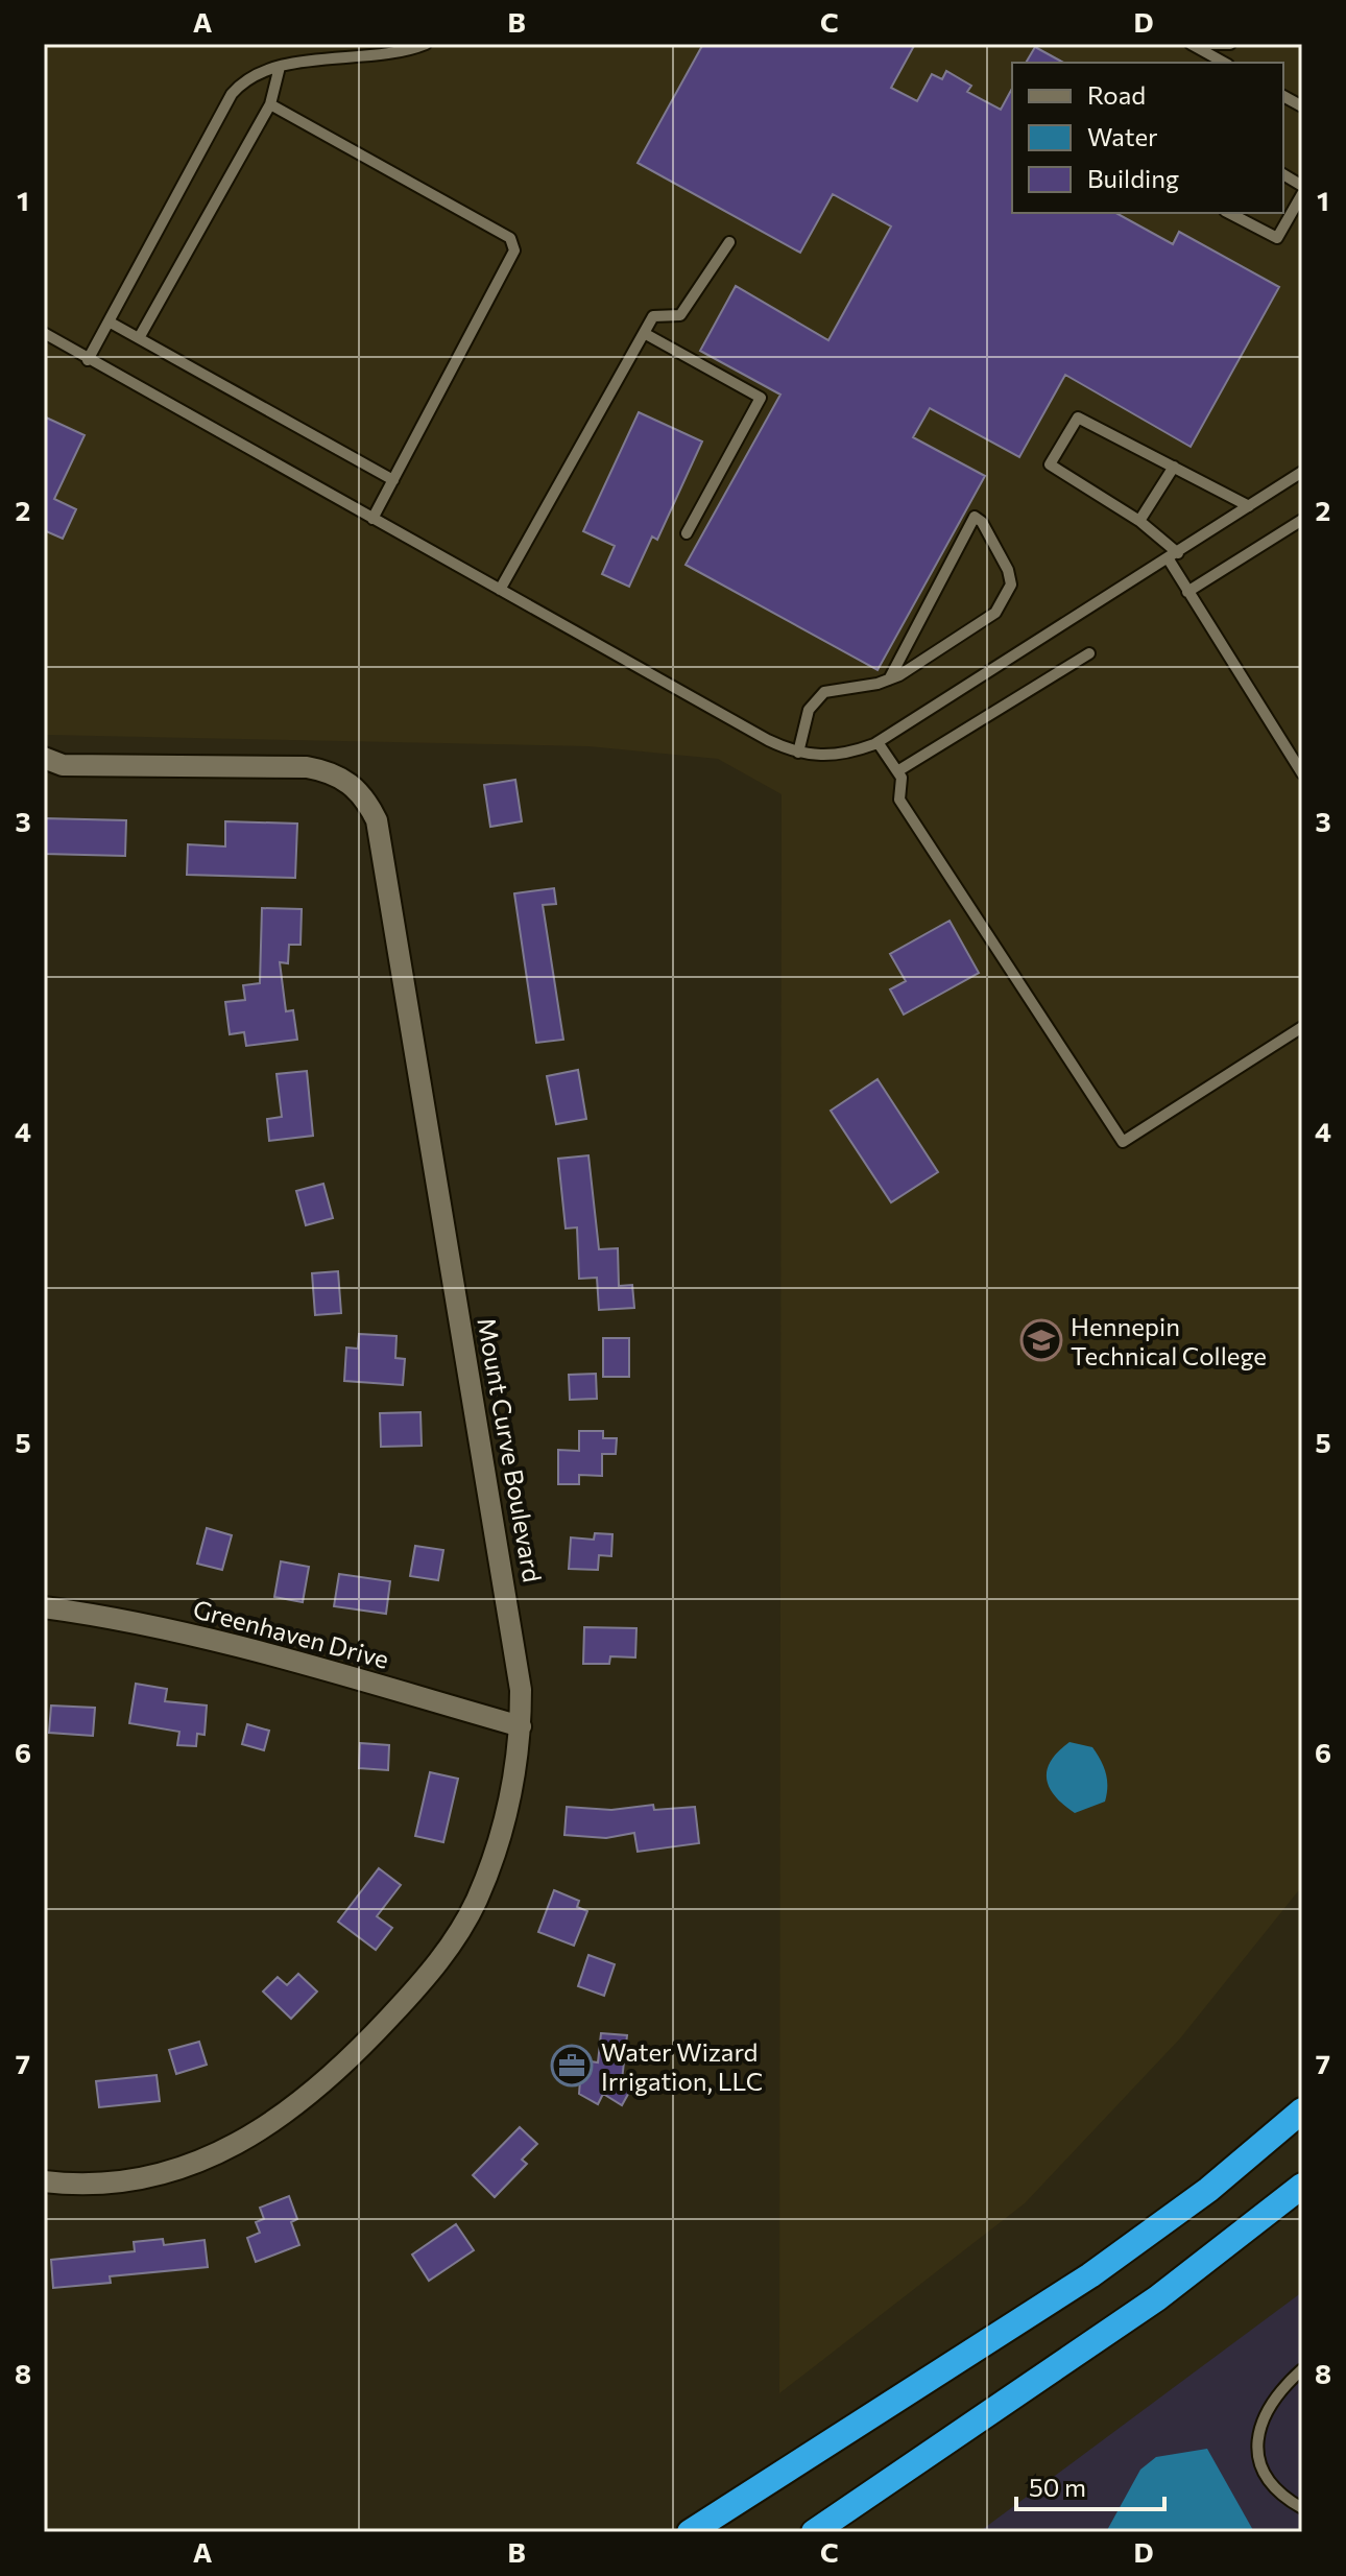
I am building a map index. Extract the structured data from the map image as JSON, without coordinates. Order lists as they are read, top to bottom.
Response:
{
  "streets": {
    "street": ["Mount Curve Boulevard", "Greenhaven Drive"]
  },
  "crossings": [
    ["Mount Curve Boulevard", "Greenhaven Drive"]
  ],
  "places": {
    "school or university": ["Hennepin Technical College"],
    "office": ["Water Wizard Irrigation, LLC"]
  },
  "legend": ["Road", "Water", "Building"],
  "scale_bar": "50 m",
  "grid": {
    "columns": [
      "A",
      "B",
      "C",
      "D"
    ],
    "rows": [
      "1",
      "2",
      "3",
      "4",
      "5",
      "6",
      "7",
      "8"
    ]
  }
}
